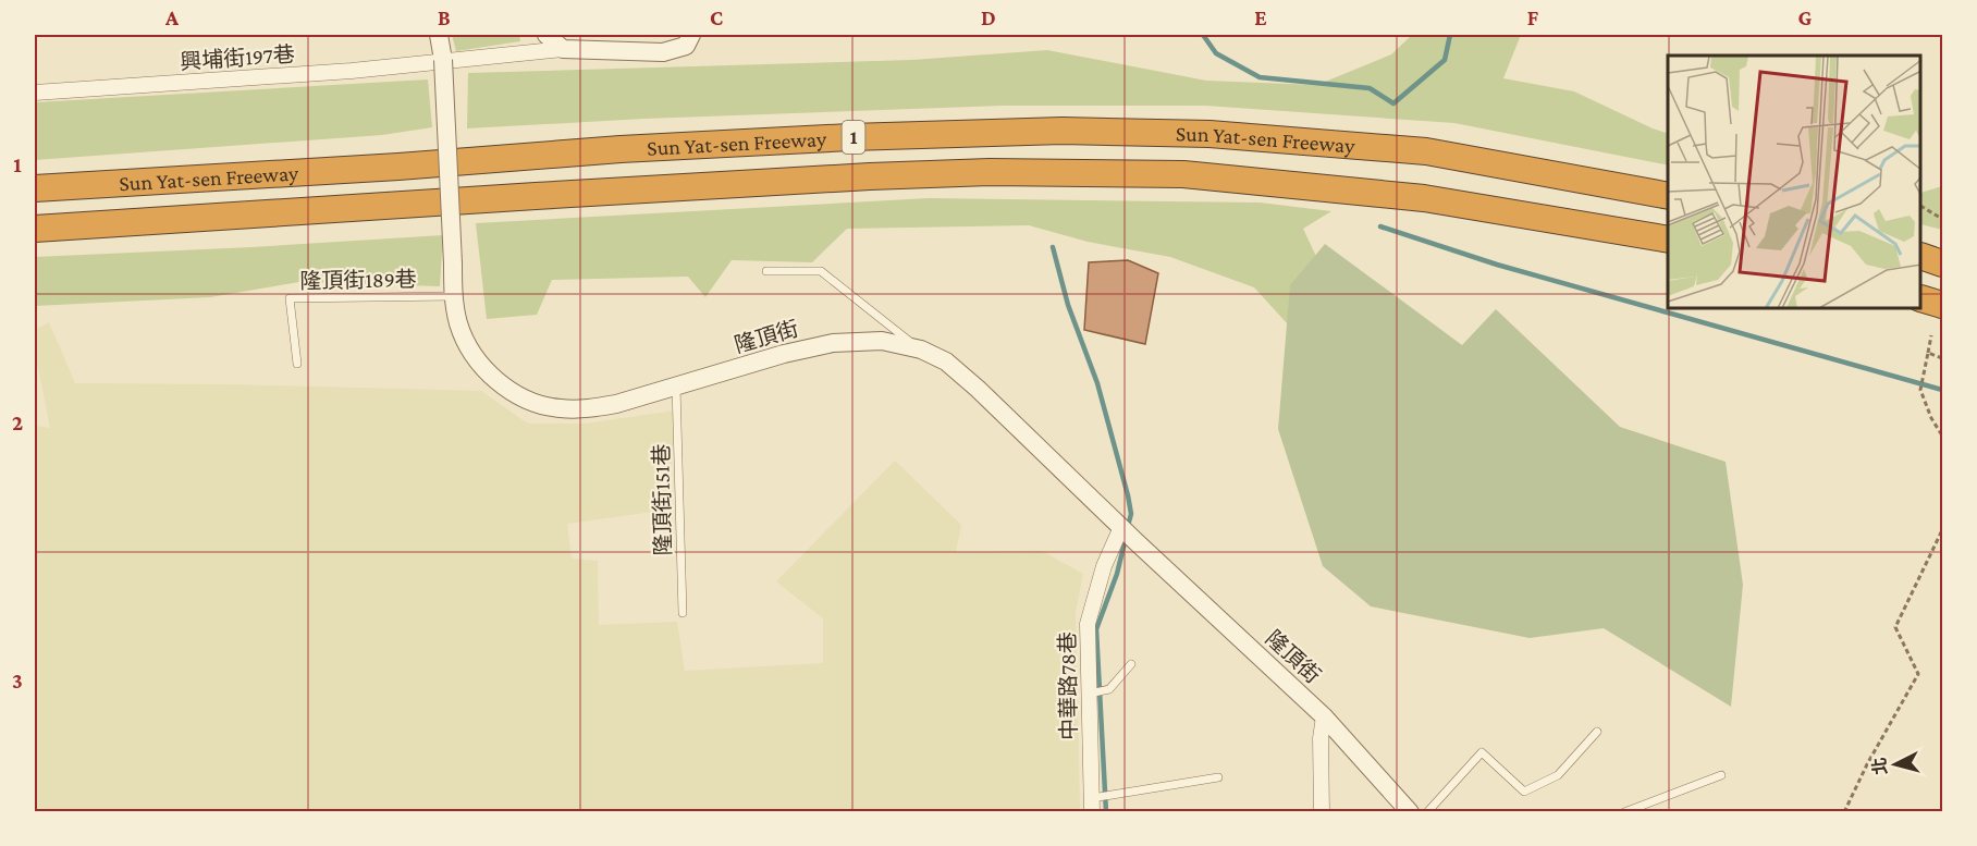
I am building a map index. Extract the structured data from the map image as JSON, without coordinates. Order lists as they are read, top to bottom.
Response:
{
  "streets": {
    "highway": ["1", "Sun Yat-sen Freeway"],
    "street": ["興埔街197巷", "隆頂街", "中華路78巷"],
    "lane": ["隆頂街189巷", "隆頂街151巷"]
  },
  "crossings": [
    ["興埔街197巷", "隆頂街"],
    ["隆頂街189巷", "隆頂街"],
    ["隆頂街", "隆頂街151巷"],
    ["隆頂街", "中華路78巷"]
  ],
  "north": "left",
  "grid": {
    "columns": [
      "A",
      "B",
      "C",
      "D",
      "E",
      "F",
      "G"
    ],
    "rows": ["1", "2", "3"]
  }
}
